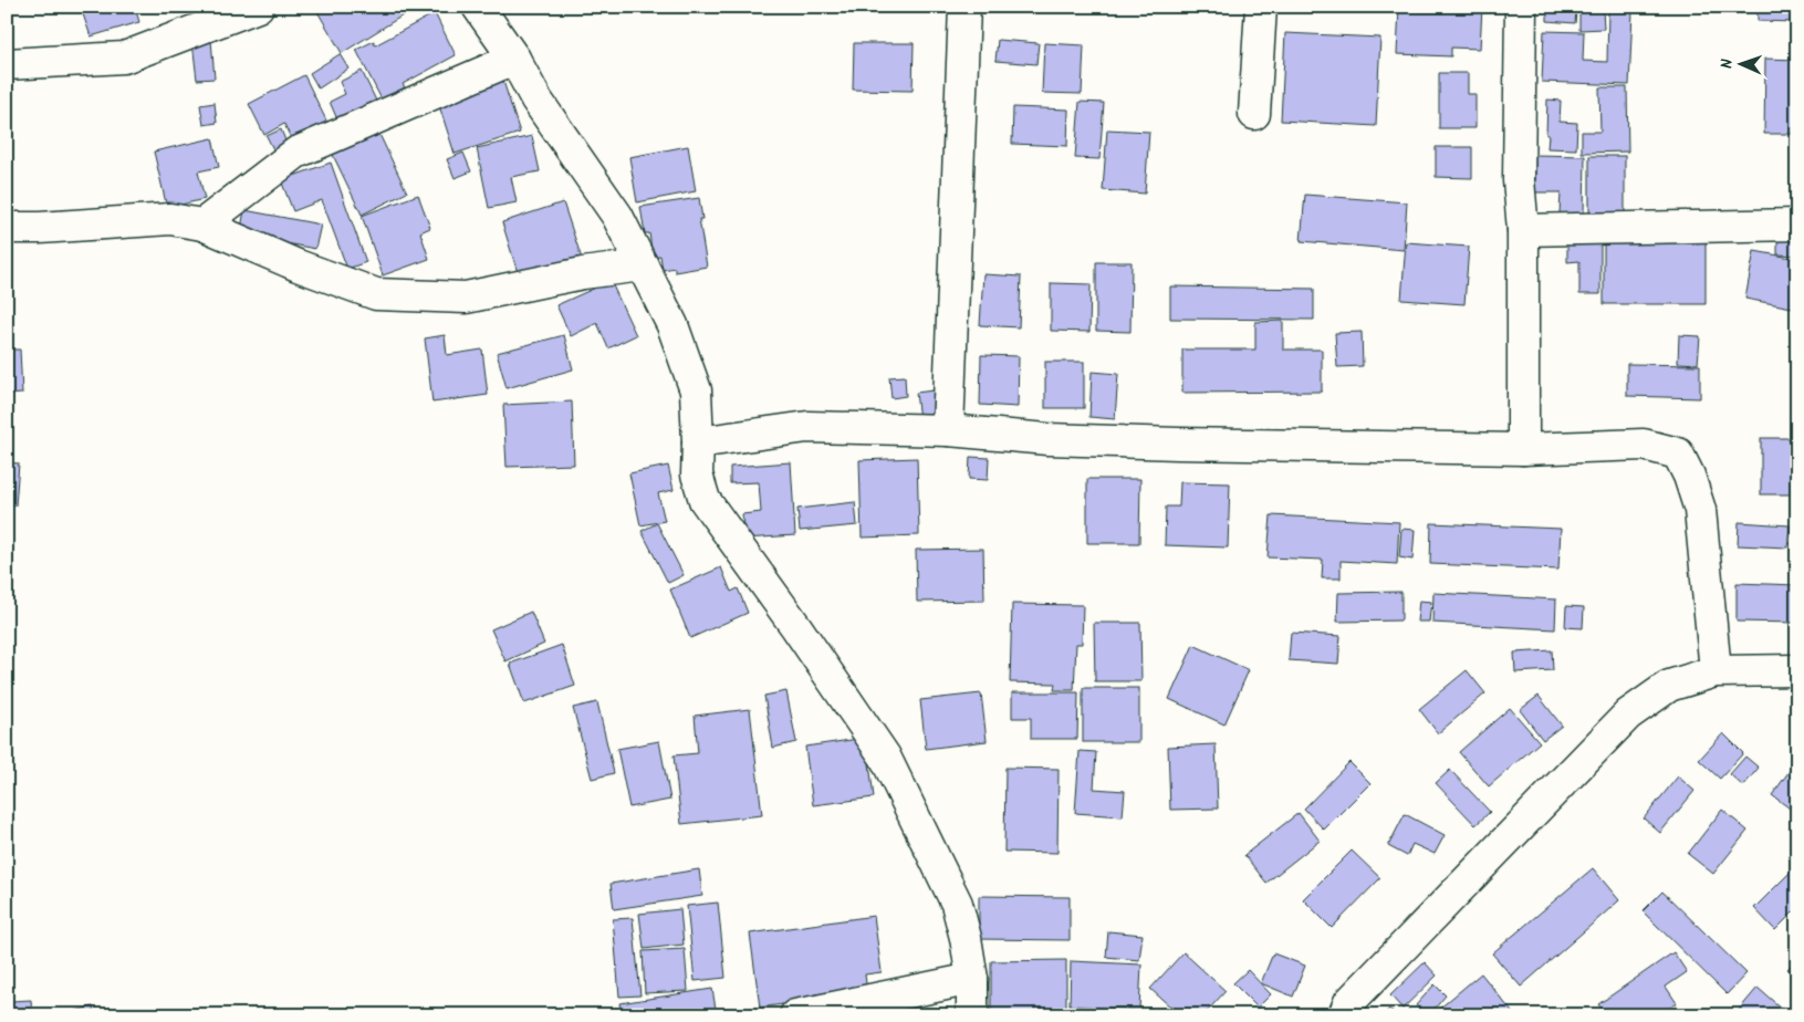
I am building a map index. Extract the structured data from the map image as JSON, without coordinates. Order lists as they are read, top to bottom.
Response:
{
  "north": "left"
}
